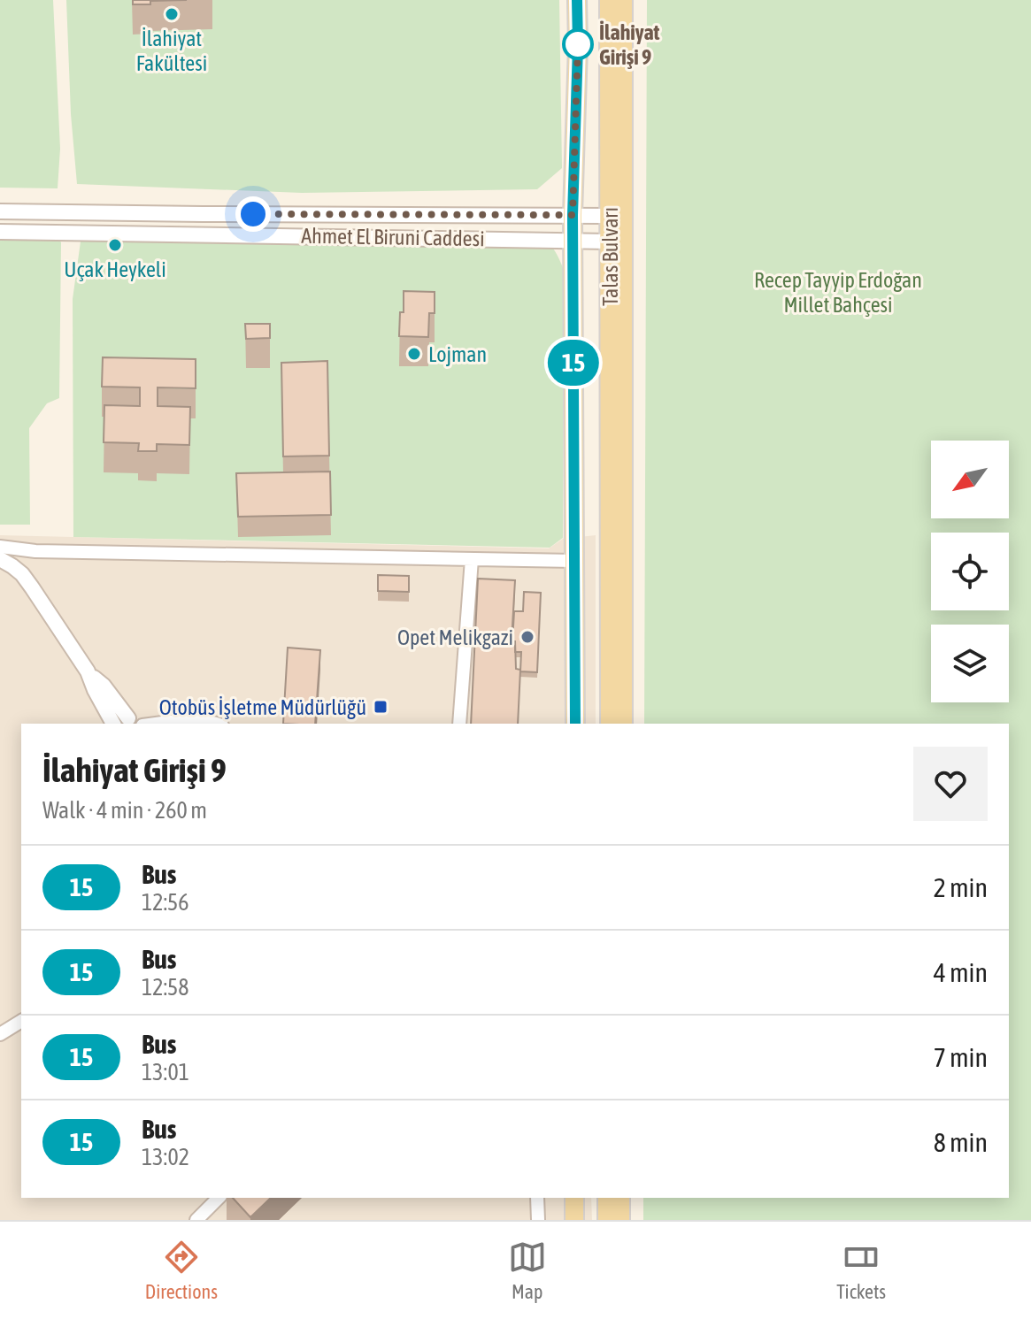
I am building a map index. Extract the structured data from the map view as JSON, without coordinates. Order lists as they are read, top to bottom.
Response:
{
  "streets": {
    "main road": ["Talas Bulvarı"],
    "street": ["Ahmet El Biruni Caddesi"]
  },
  "crossings": [
    ["Ahmet El Biruni Caddesi", "Talas Bulvarı"]
  ],
  "parks": ["Recep Tayyip Erdoğan Millet Bahçesi"],
  "places": {
    "other": [
      "İlahiyat Fakültesi",
      "İlahiyat Girişi 9",
      "Uçak Heykeli",
      "Lojman",
      "Opet Melikgazi"
    ],
    "transit": ["Otobüs İşletme Müdürlüğü"]
  },
  "lines": ["bus line 15"],
  "north": "bottom left",
  "page": {
    "on_map": "15",
    "heading": ["İlahiyat Girişi 9", "Walk · 4 min · 260 m"],
    "list": [
      {
        "mark": "15",
        "name": "Bus",
        "note": "12:56",
        "value": "2 min"
      },
      {
        "mark": "15",
        "name": "Bus",
        "note": "12:58",
        "value": "4 min"
      },
      {
        "mark": "15",
        "name": "Bus",
        "note": "13:01",
        "value": "7 min"
      },
      {
        "mark": "15",
        "name": "Bus",
        "note": "13:02",
        "value": "8 min"
      }
    ],
    "tabs": ["Directions", "Map", "Tickets"]
  }
}
